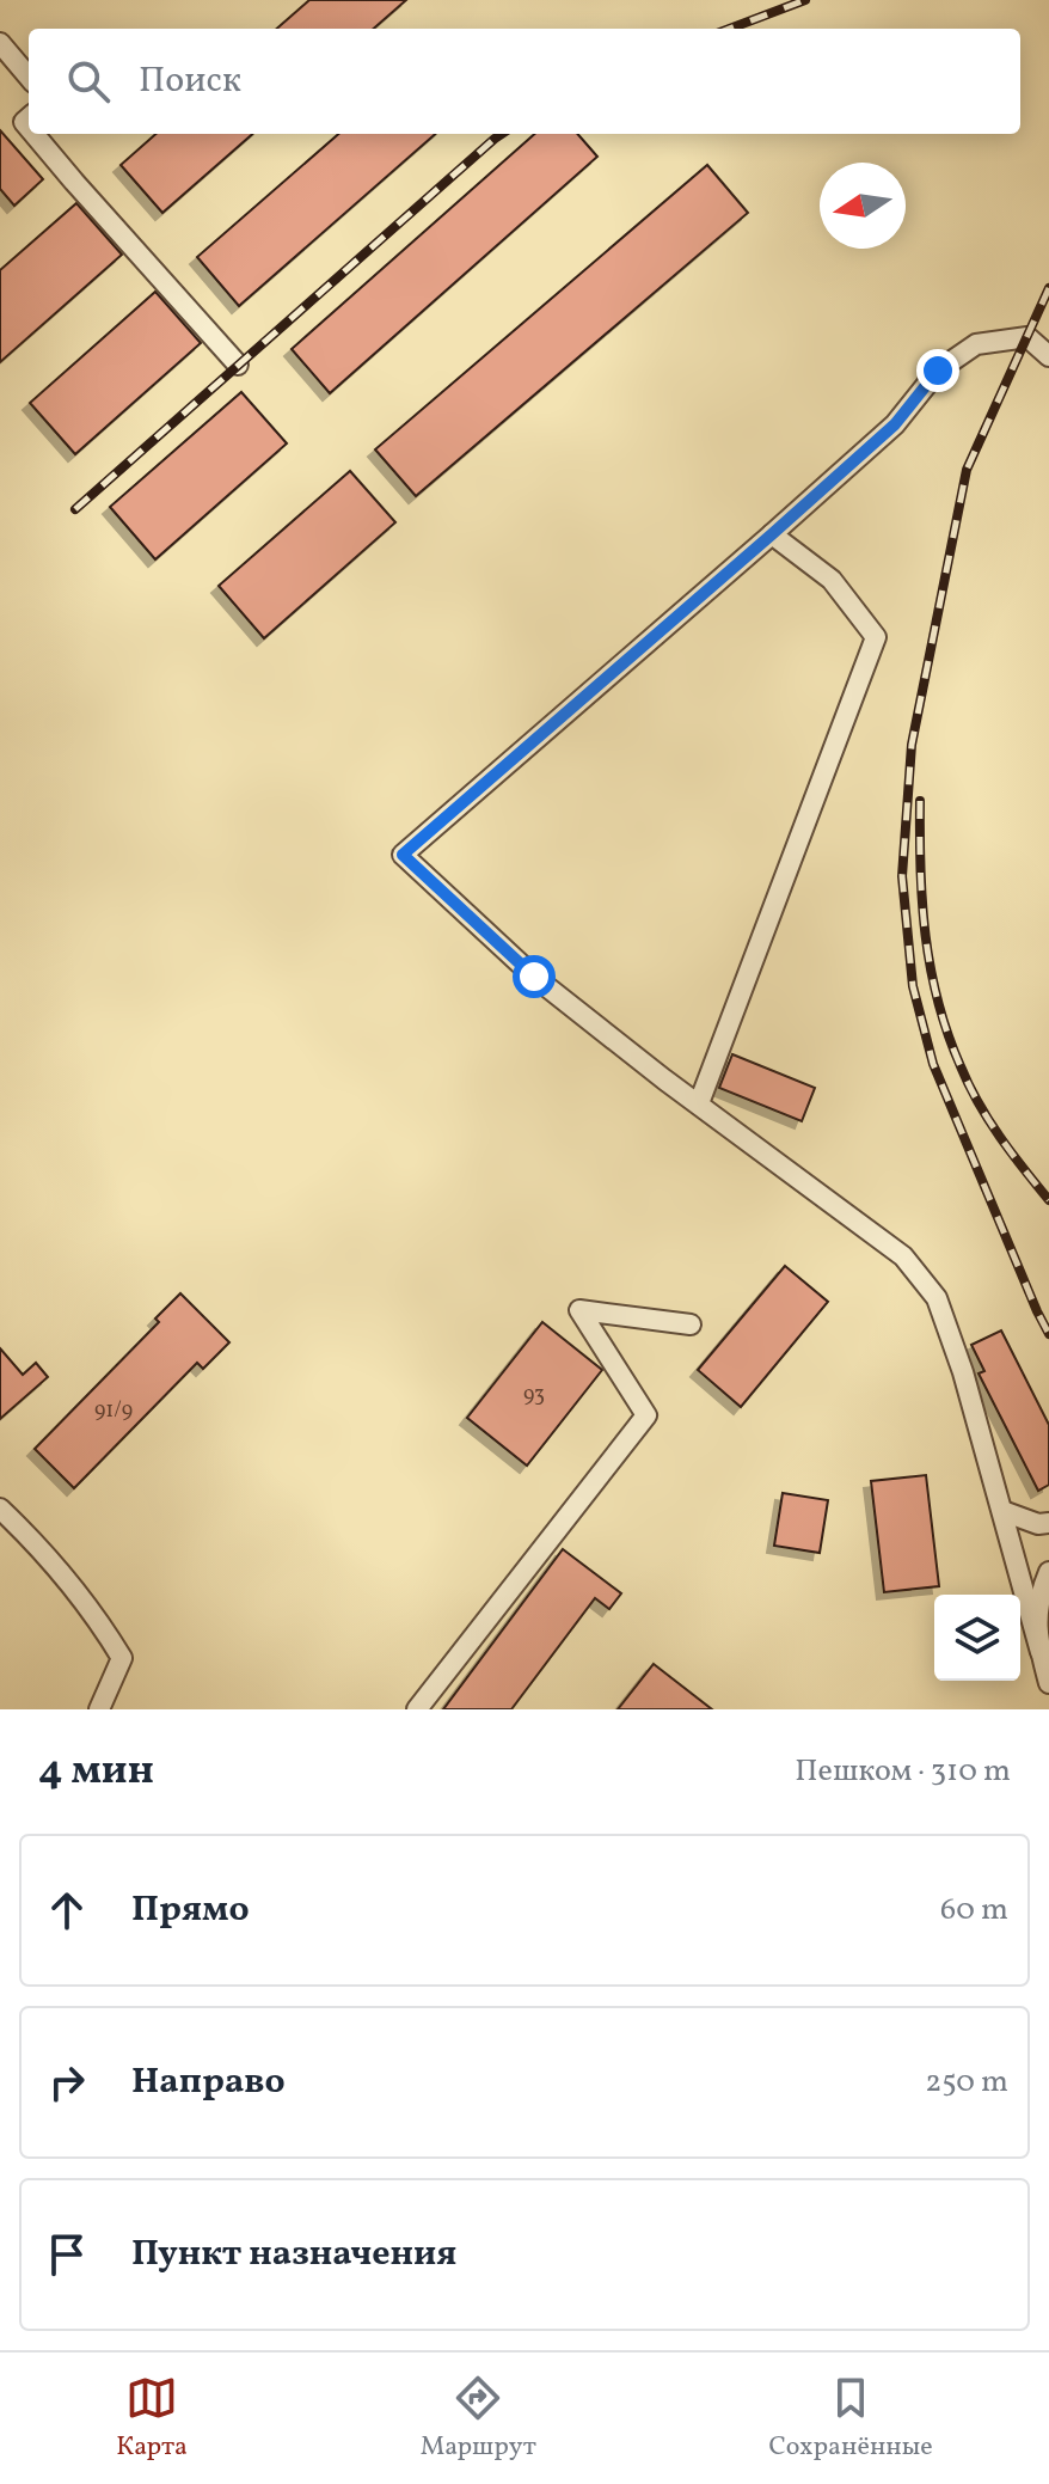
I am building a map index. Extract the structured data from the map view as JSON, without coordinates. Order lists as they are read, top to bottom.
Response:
{
  "house_numbers": ["93", "91/9"],
  "north": "left",
  "page": {
    "search": "Поиск",
    "heading": ["4 мин", "Пешком · 310 m"],
    "list": [
      ["Прямо", "60 m"],
      ["Направо", "250 m"],
      "Пункт назначения"
    ],
    "nav": ["Карта", "Маршрут", "Сохранённые"]
  }
}
